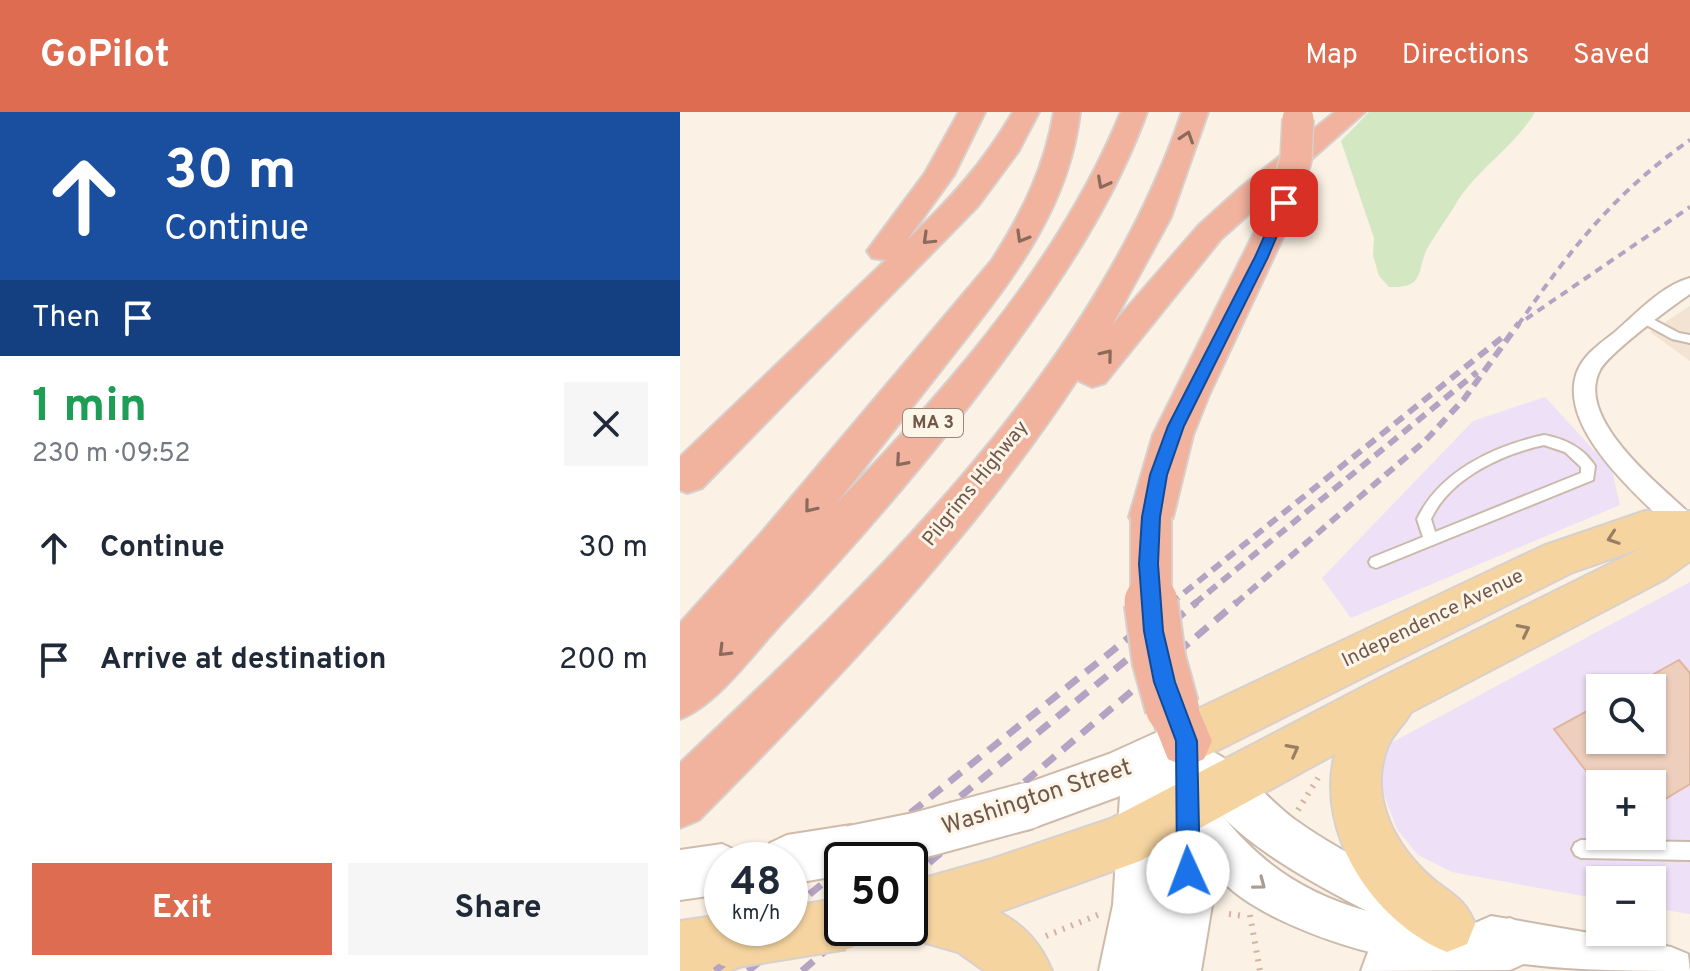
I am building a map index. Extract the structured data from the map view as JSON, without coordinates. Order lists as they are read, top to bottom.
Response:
{
  "streets": {
    "highway": ["MA 3", "Pilgrims Highway"],
    "main road": ["Independence Avenue", "Washington Street"]
  },
  "crossings": [
    ["Independence Avenue", "Washington Street"]
  ],
  "page": {
    "header": "GoPilot",
    "nav": ["Map", "Directions", "Saved"],
    "turn": ["30 m", "Continue"],
    "then": "Then",
    "heading": ["1 min", "230 m · 09:52"],
    "list": [
      {
        "name": "Continue",
        "value": "30 m"
      },
      {
        "name": "Arrive at destination",
        "value": "200 m"
      }
    ],
    "map_buttons": ["+", "−"],
    "speed": "48 km/h",
    "limit": "50",
    "buttons": ["Exit", "Share"]
  }
}
